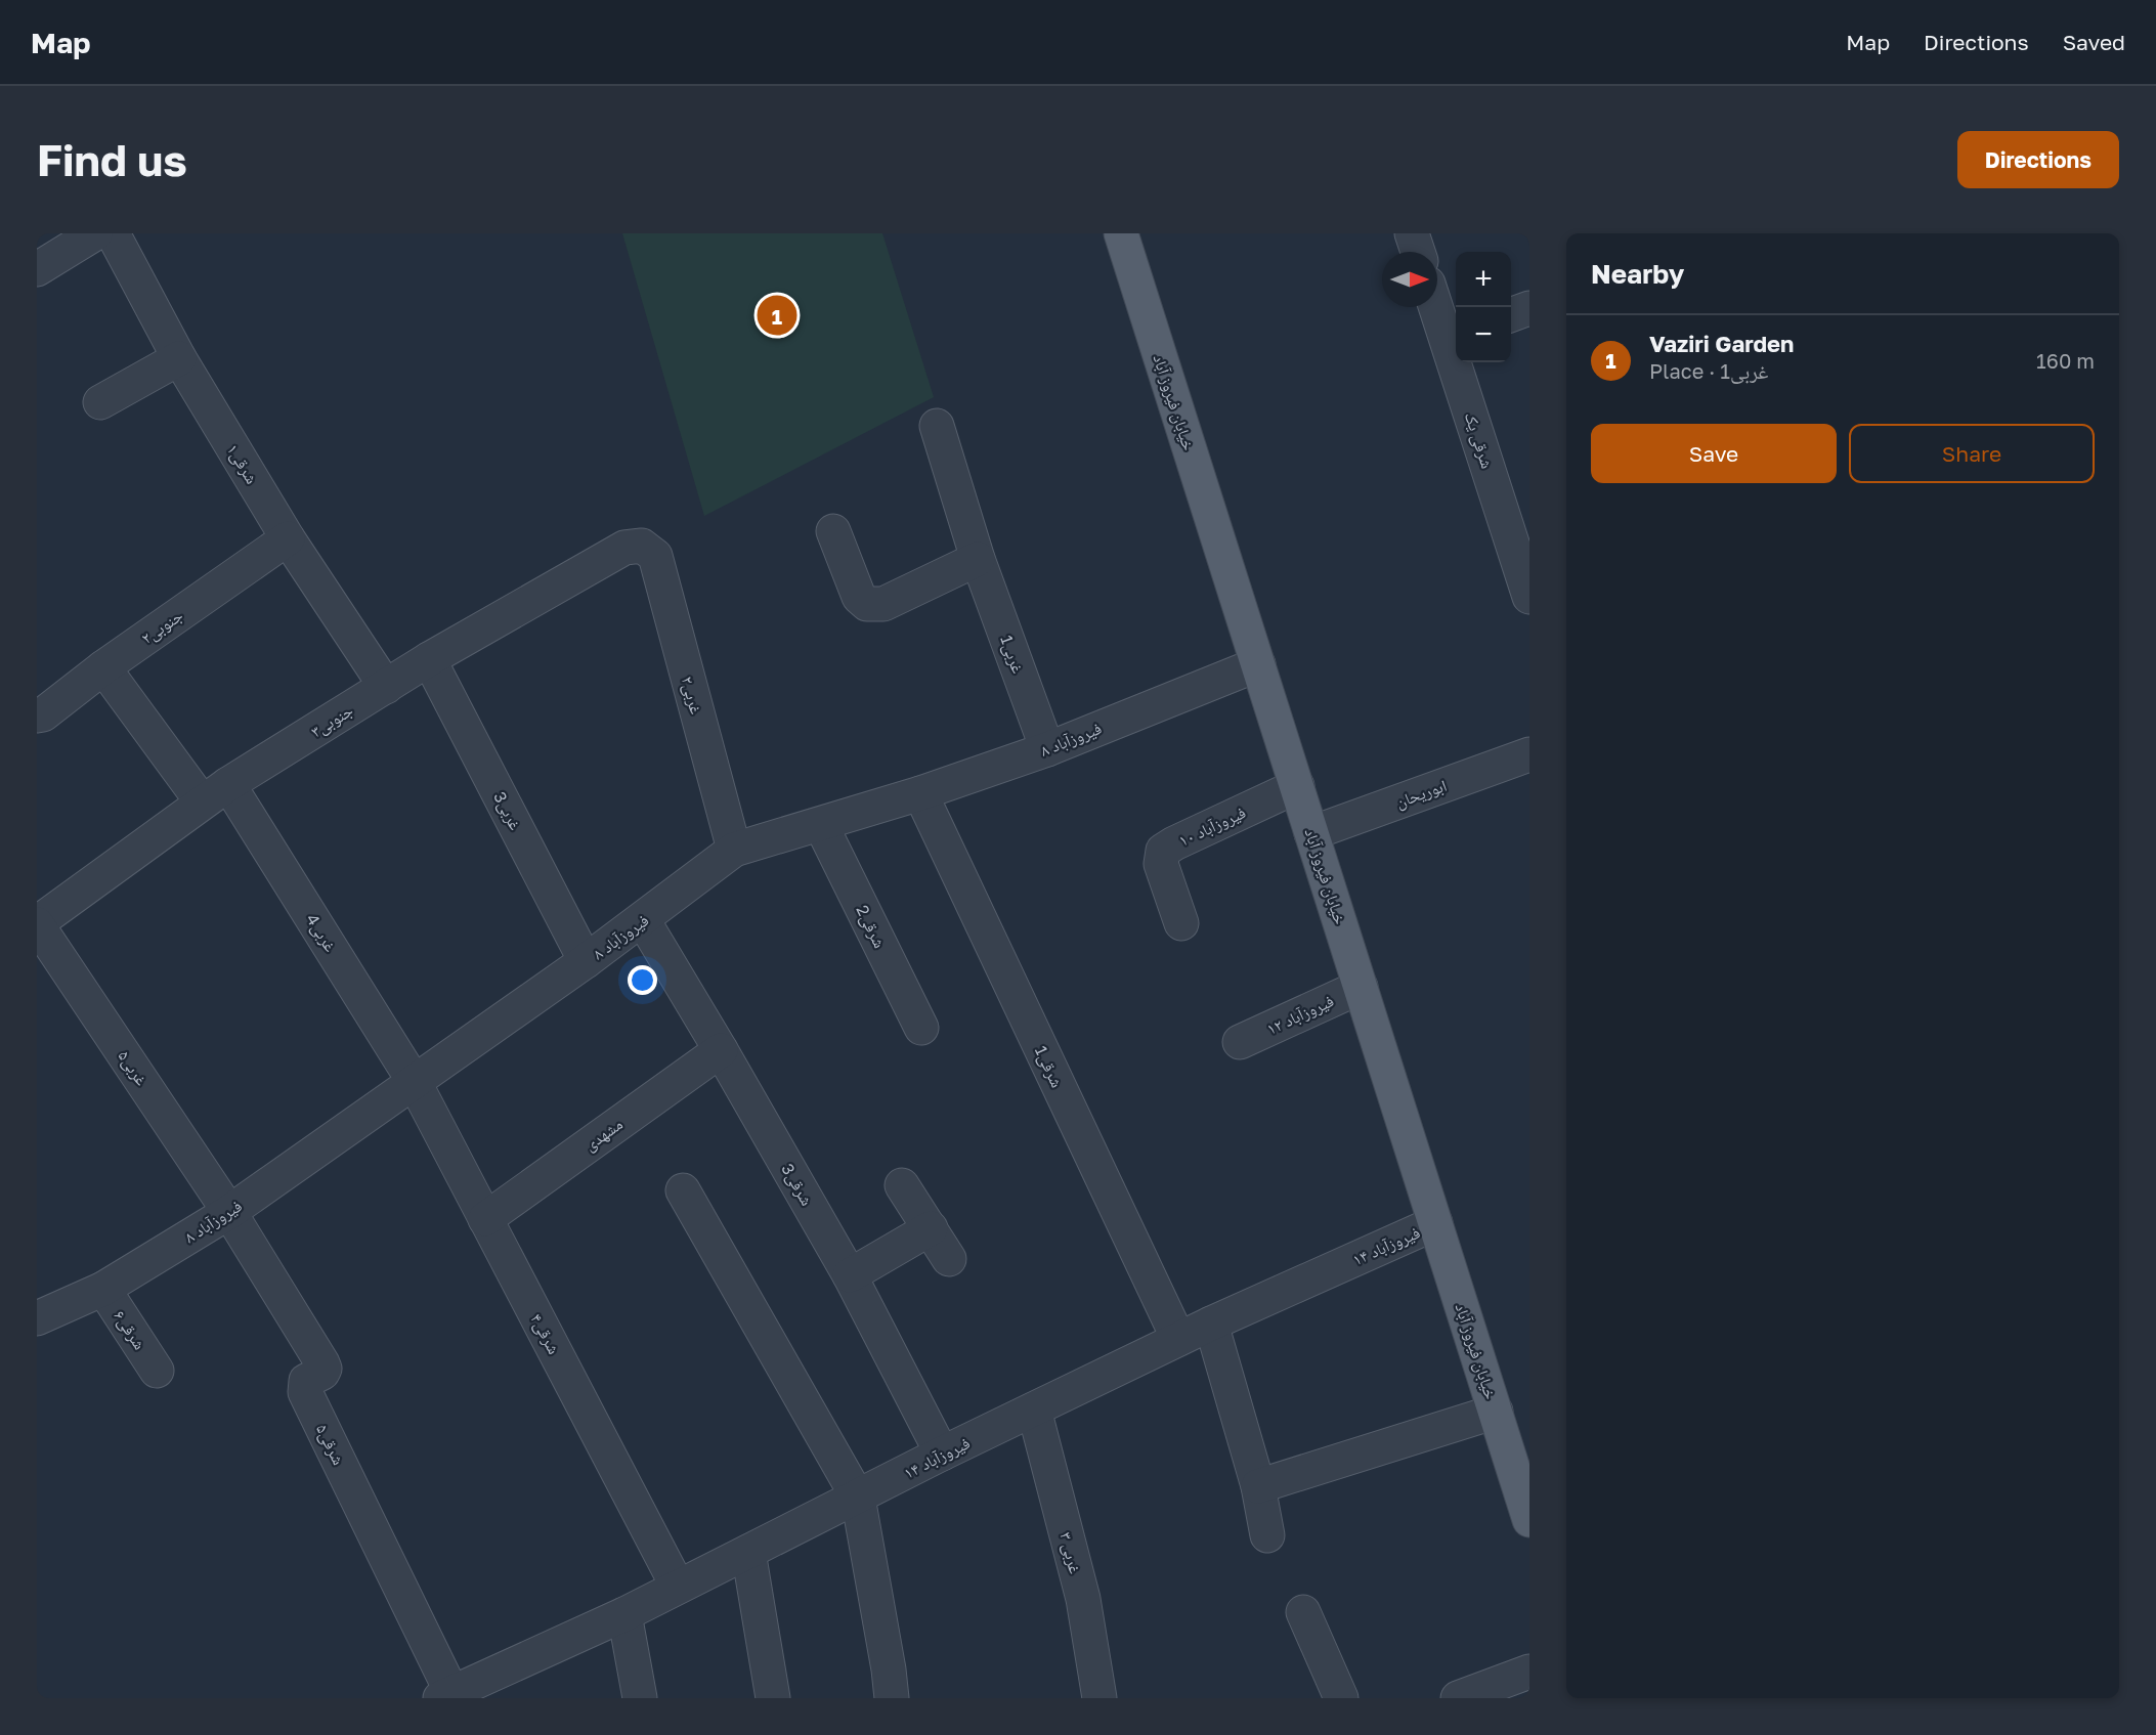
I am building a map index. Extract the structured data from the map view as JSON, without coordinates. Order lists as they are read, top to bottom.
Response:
{
  "streets": {
    "main road": ["خیابان فیروز آباد"],
    "street": [
      "شرقی یک",
      "شرقی۱",
      "جنوبی۲",
      "غربی1",
      "غربی۲",
      "جنوبی۳",
      "فیروزآباد ۸",
      "ابوریحان",
      "غربی3",
      "فیروزآباد ۱۰",
      "شرقی2",
      "غربی4",
      "فیروزآباد ۱۲",
      "شرقی1",
      "غربی۵",
      "مشهدی",
      "شرقی3",
      "فیروزآباد ۱۴",
      "شرقی۶",
      "شرقی۴",
      "شرقی۵",
      "غربی ۳"
    ]
  },
  "crossings": [
    ["خیابان فیروز آباد", "فیروزآباد ۸"],
    ["خیابان فیروز آباد", "ابوریحان"],
    ["خیابان فیروز آباد", "فیروزآباد ۱۰"],
    ["خیابان فیروز آباد", "فیروزآباد ۱۲"],
    ["خیابان فیروز آباد", "فیروزآباد ۱۴"],
    ["شرقی۱", "جنوبی۲"],
    ["شرقی۱", "جنوبی۳"],
    ["جنوبی۲", "غربی4"],
    ["غربی1", "فیروزآباد ۸"],
    ["غربی۲", "جنوبی۳"],
    ["غربی۲", "فیروزآباد ۸"],
    ["جنوبی۳", "غربی3"],
    ["جنوبی۳", "غربی4"],
    ["جنوبی۳", "غربی۵"],
    ["فیروزآباد ۸", "غربی3"],
    ["فیروزآباد ۸", "شرقی2"],
    ["فیروزآباد ۸", "غربی4"],
    ["فیروزآباد ۸", "شرقی1"],
    ["فیروزآباد ۸", "غربی۵"],
    ["فیروزآباد ۸", "شرقی3"],
    ["فیروزآباد ۸", "شرقی۶"],
    ["فیروزآباد ۸", "شرقی۴"],
    ["فیروزآباد ۸", "شرقی۵"],
    ["غربی4", "شرقی۴"],
    ["شرقی1", "فیروزآباد ۱۴"],
    ["غربی۵", "شرقی۵"],
    ["مشهدی", "شرقی3"],
    ["مشهدی", "شرقی۴"],
    ["شرقی3", "فیروزآباد ۱۴"],
    ["فیروزآباد ۱۴", "شرقی۴"],
    ["فیروزآباد ۱۴", "شرقی۵"],
    ["فیروزآباد ۱۴", "غربی ۳"]
  ],
  "north": "right",
  "page": {
    "header": "Map",
    "nav": ["Map", "Directions", "Saved"],
    "buttons": [
      "Directions",
      ["Save", "Share"]
    ],
    "title": "Find us",
    "heading": "Nearby",
    "map_buttons": ["+", "−"],
    "pins": "1",
    "list": [
      {
        "mark": "1",
        "name": "Vaziri Garden",
        "note": "Place · غربی1",
        "value": "160 m"
      }
    ]
  }
}
